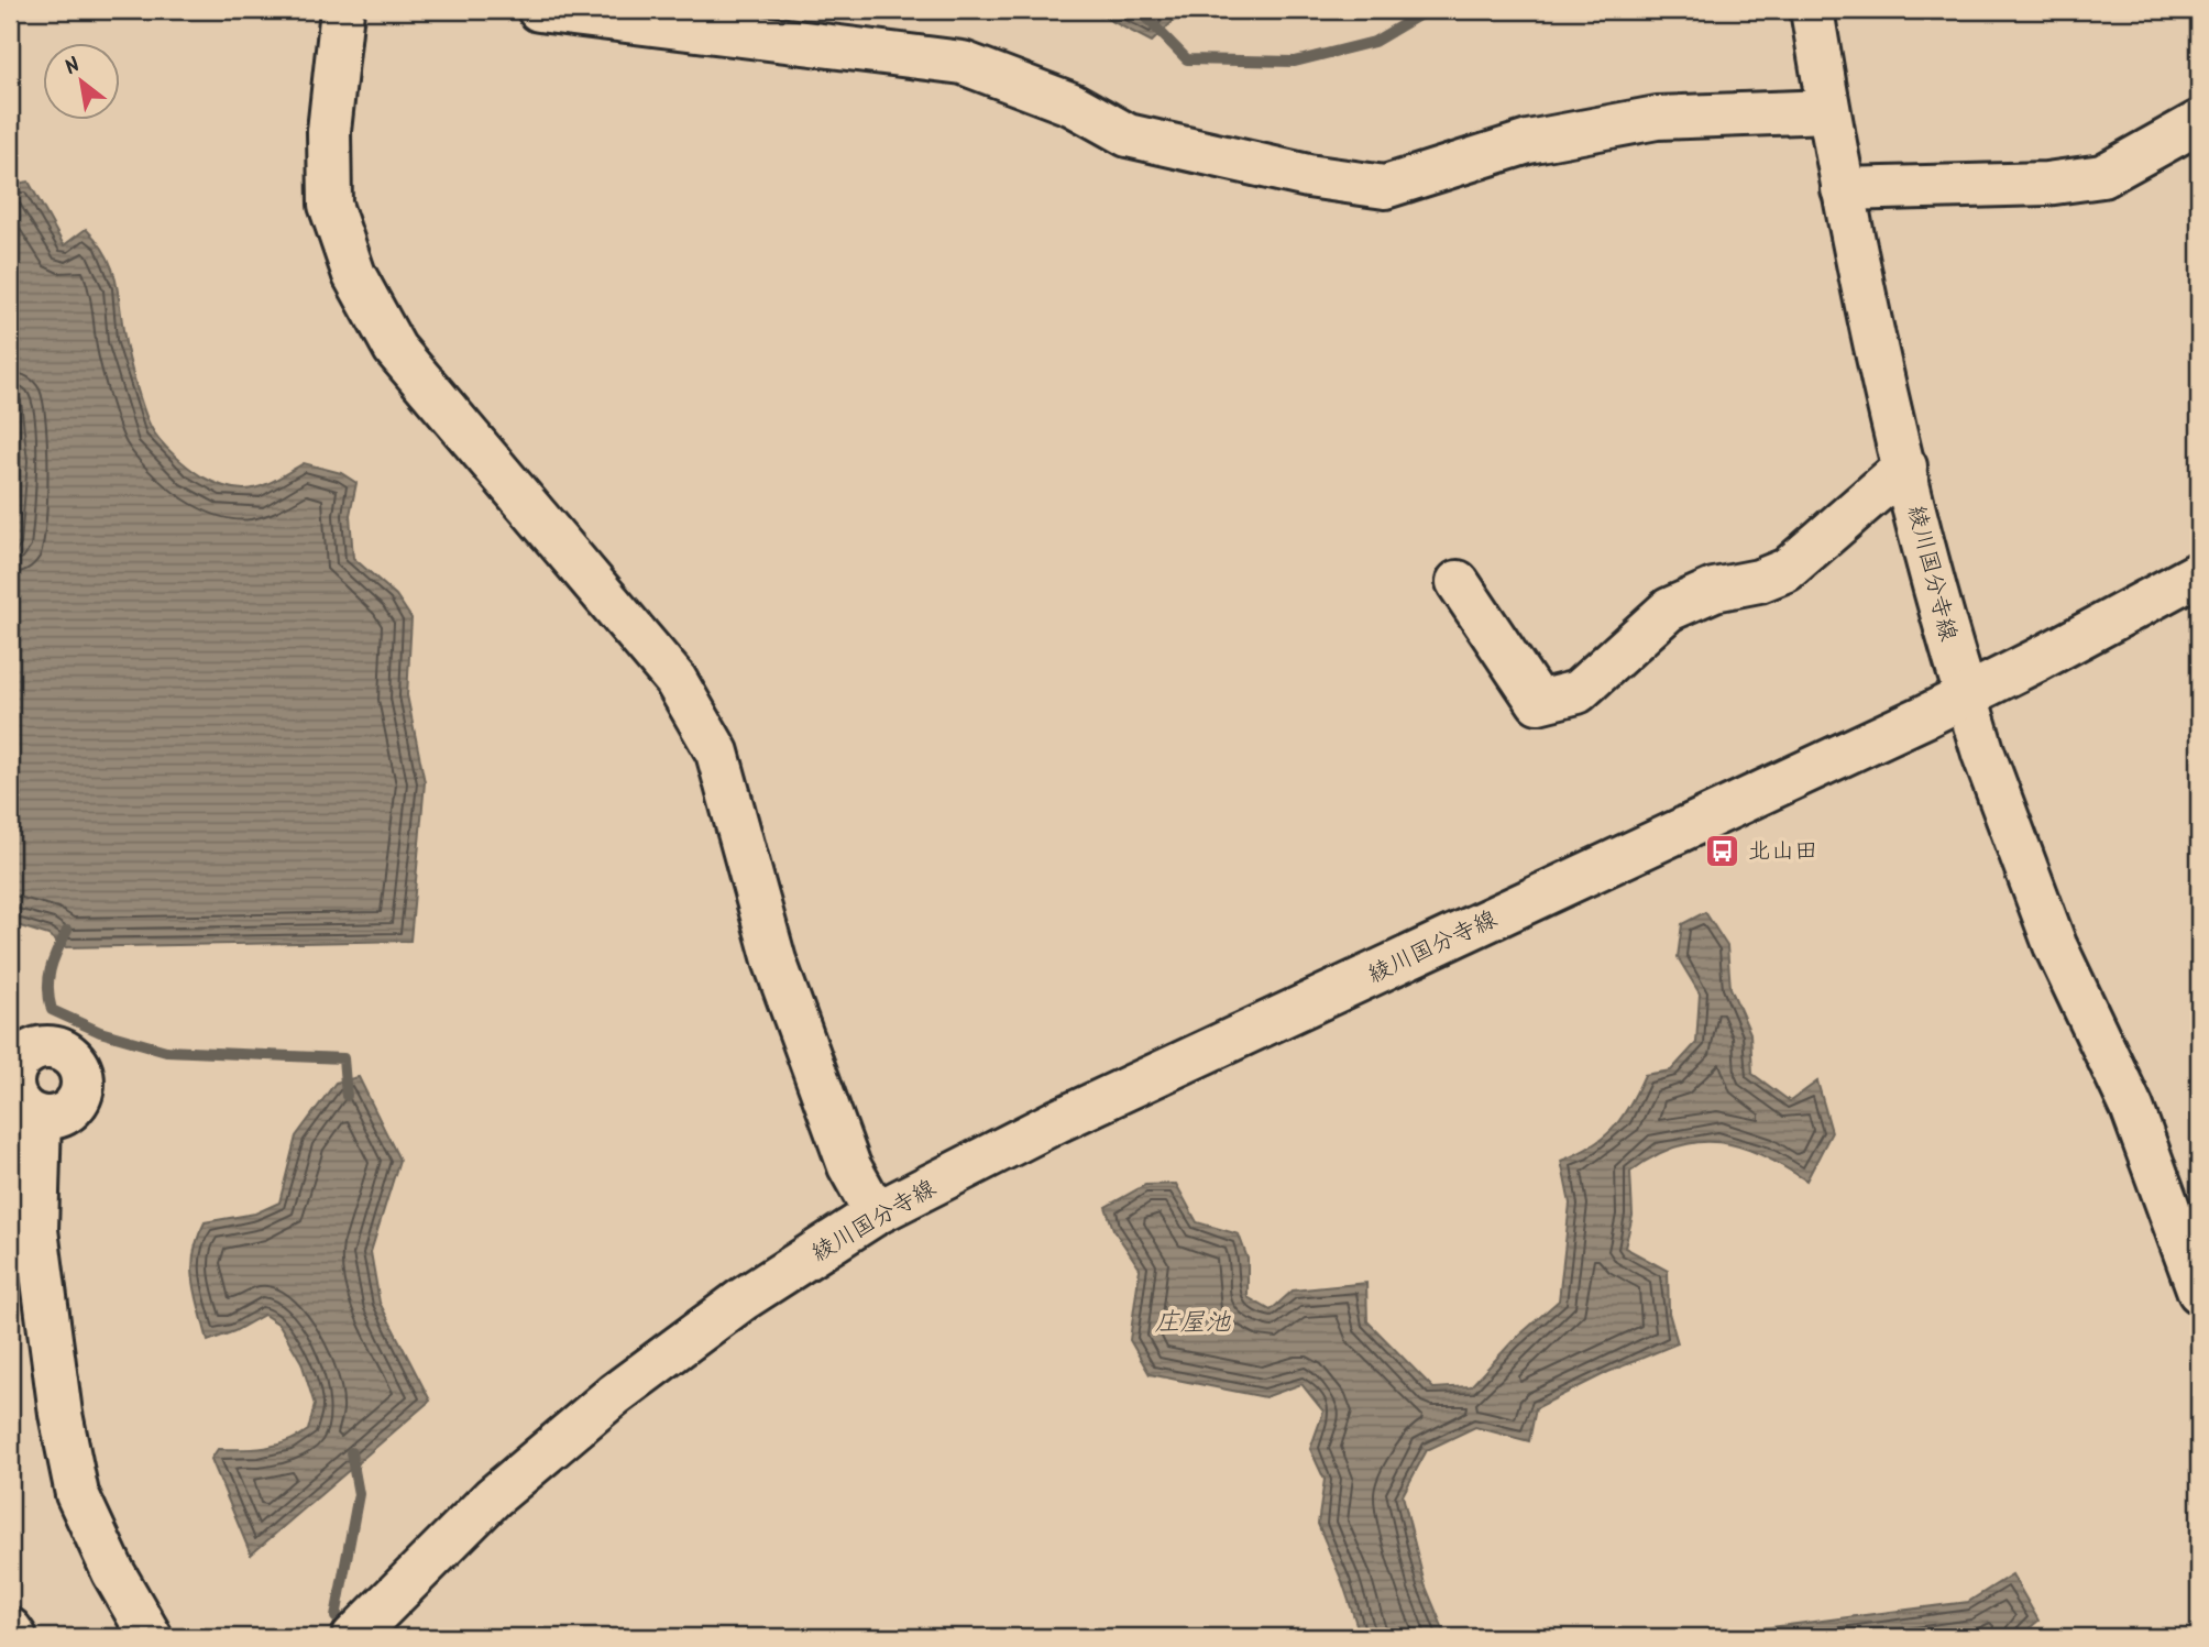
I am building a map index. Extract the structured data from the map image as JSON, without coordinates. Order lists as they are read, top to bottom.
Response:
{
  "streets": {
    "street": ["綾川国分寺線"]
  },
  "water": ["庄屋池"],
  "places": {
    "bus stop": ["北山田"]
  },
  "north": "top left"
}
